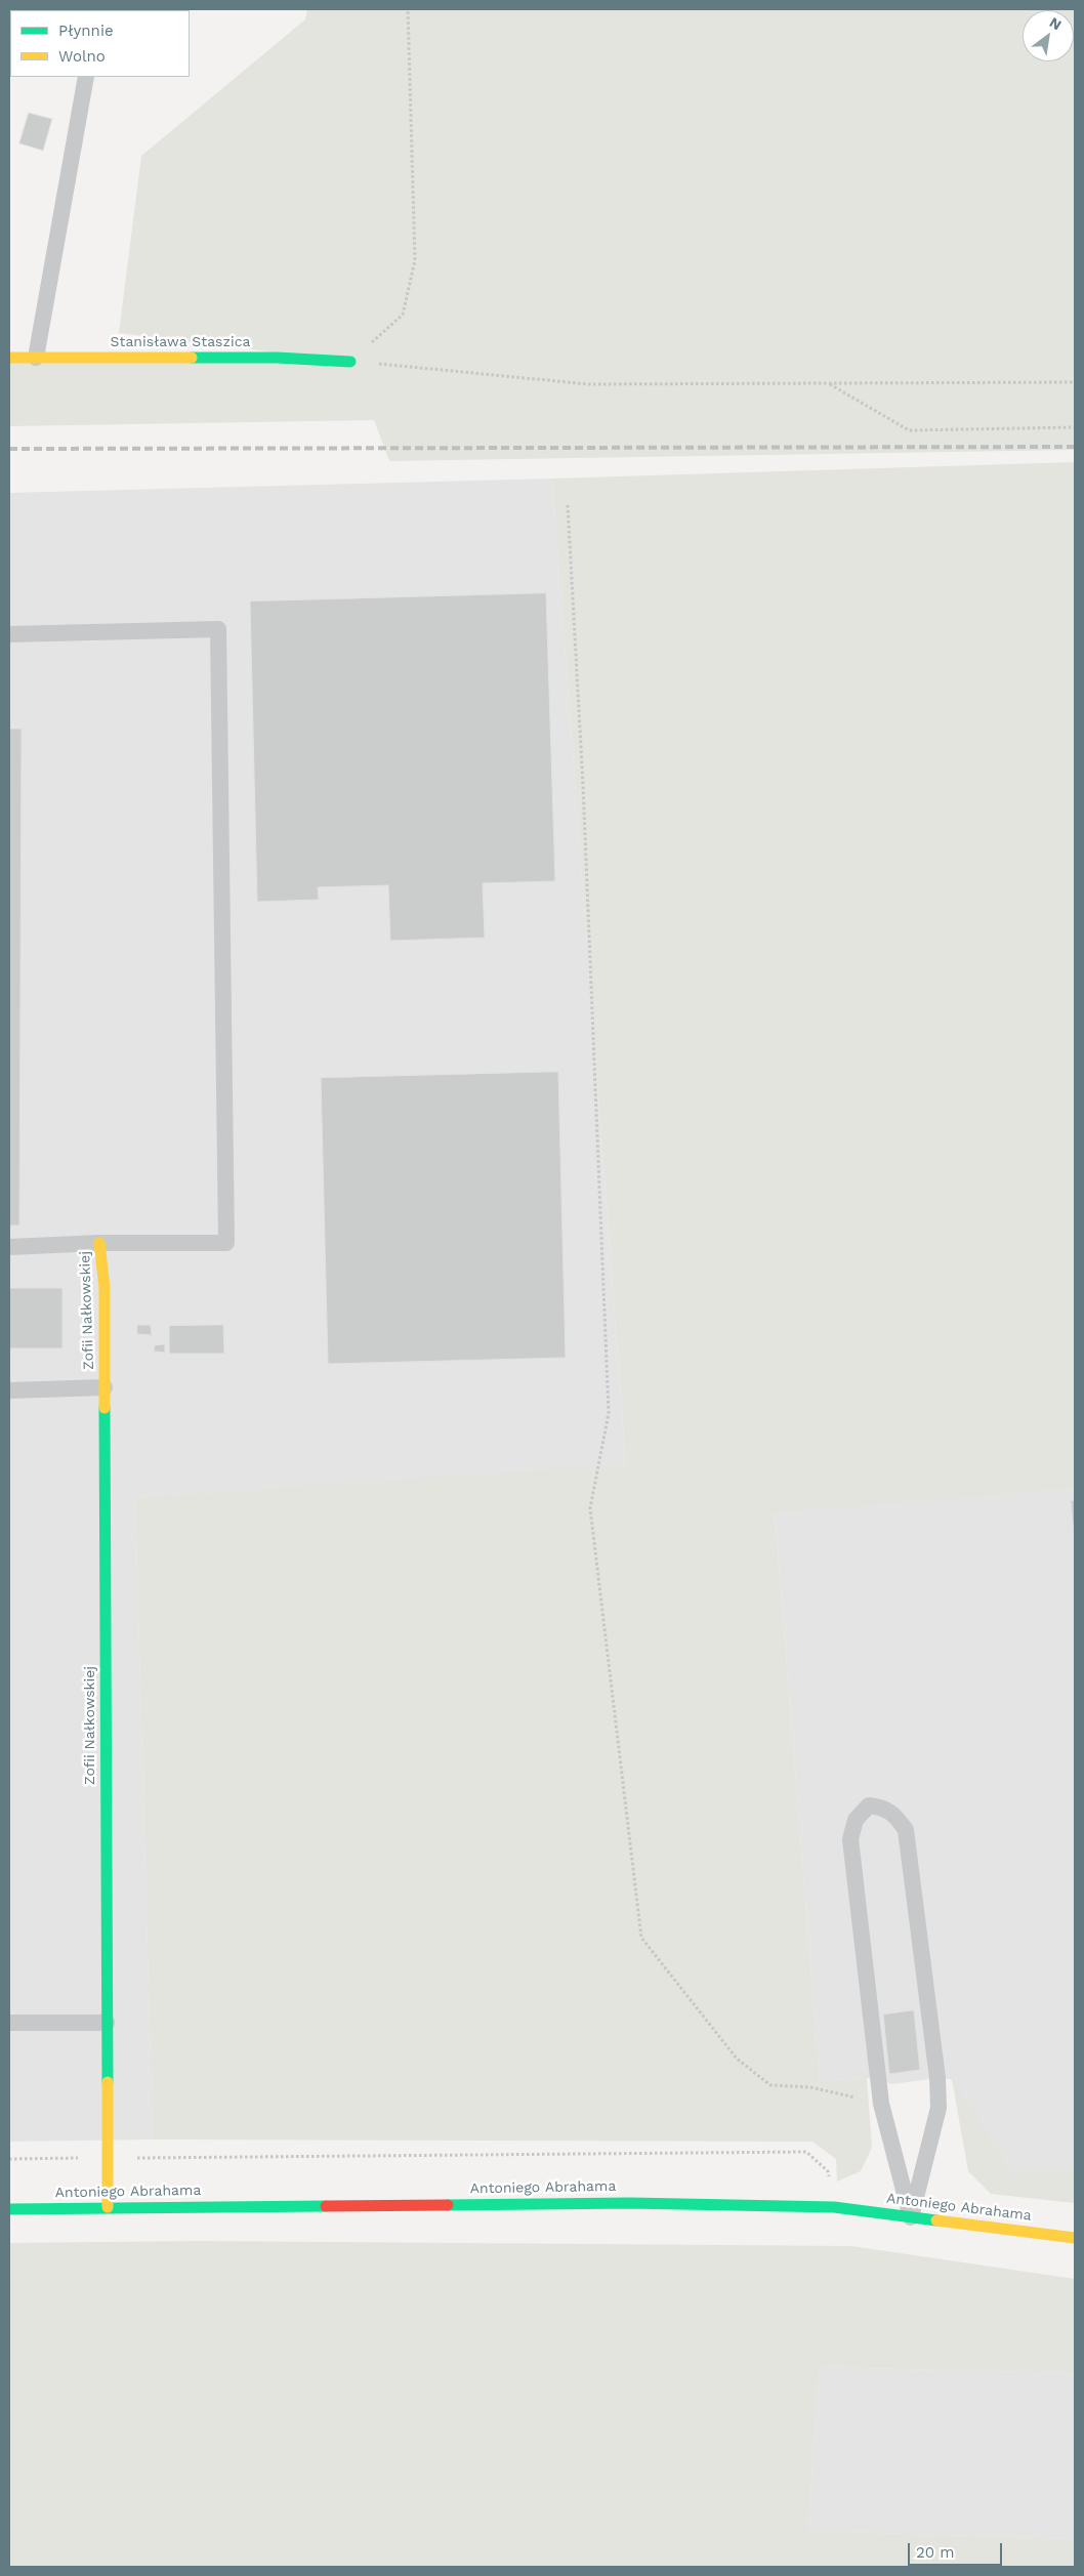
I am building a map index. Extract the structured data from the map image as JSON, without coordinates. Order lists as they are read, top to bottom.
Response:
{
  "streets": {
    "street": ["Stanisława Staszica", "Zofii Nałkowskiej", "Antoniego Abrahama"]
  },
  "crossings": [
    ["Zofii Nałkowskiej", "Antoniego Abrahama"]
  ],
  "legend": ["Płynnie", "Wolno"],
  "scale_bar": "20 m",
  "north": "top right"
}
